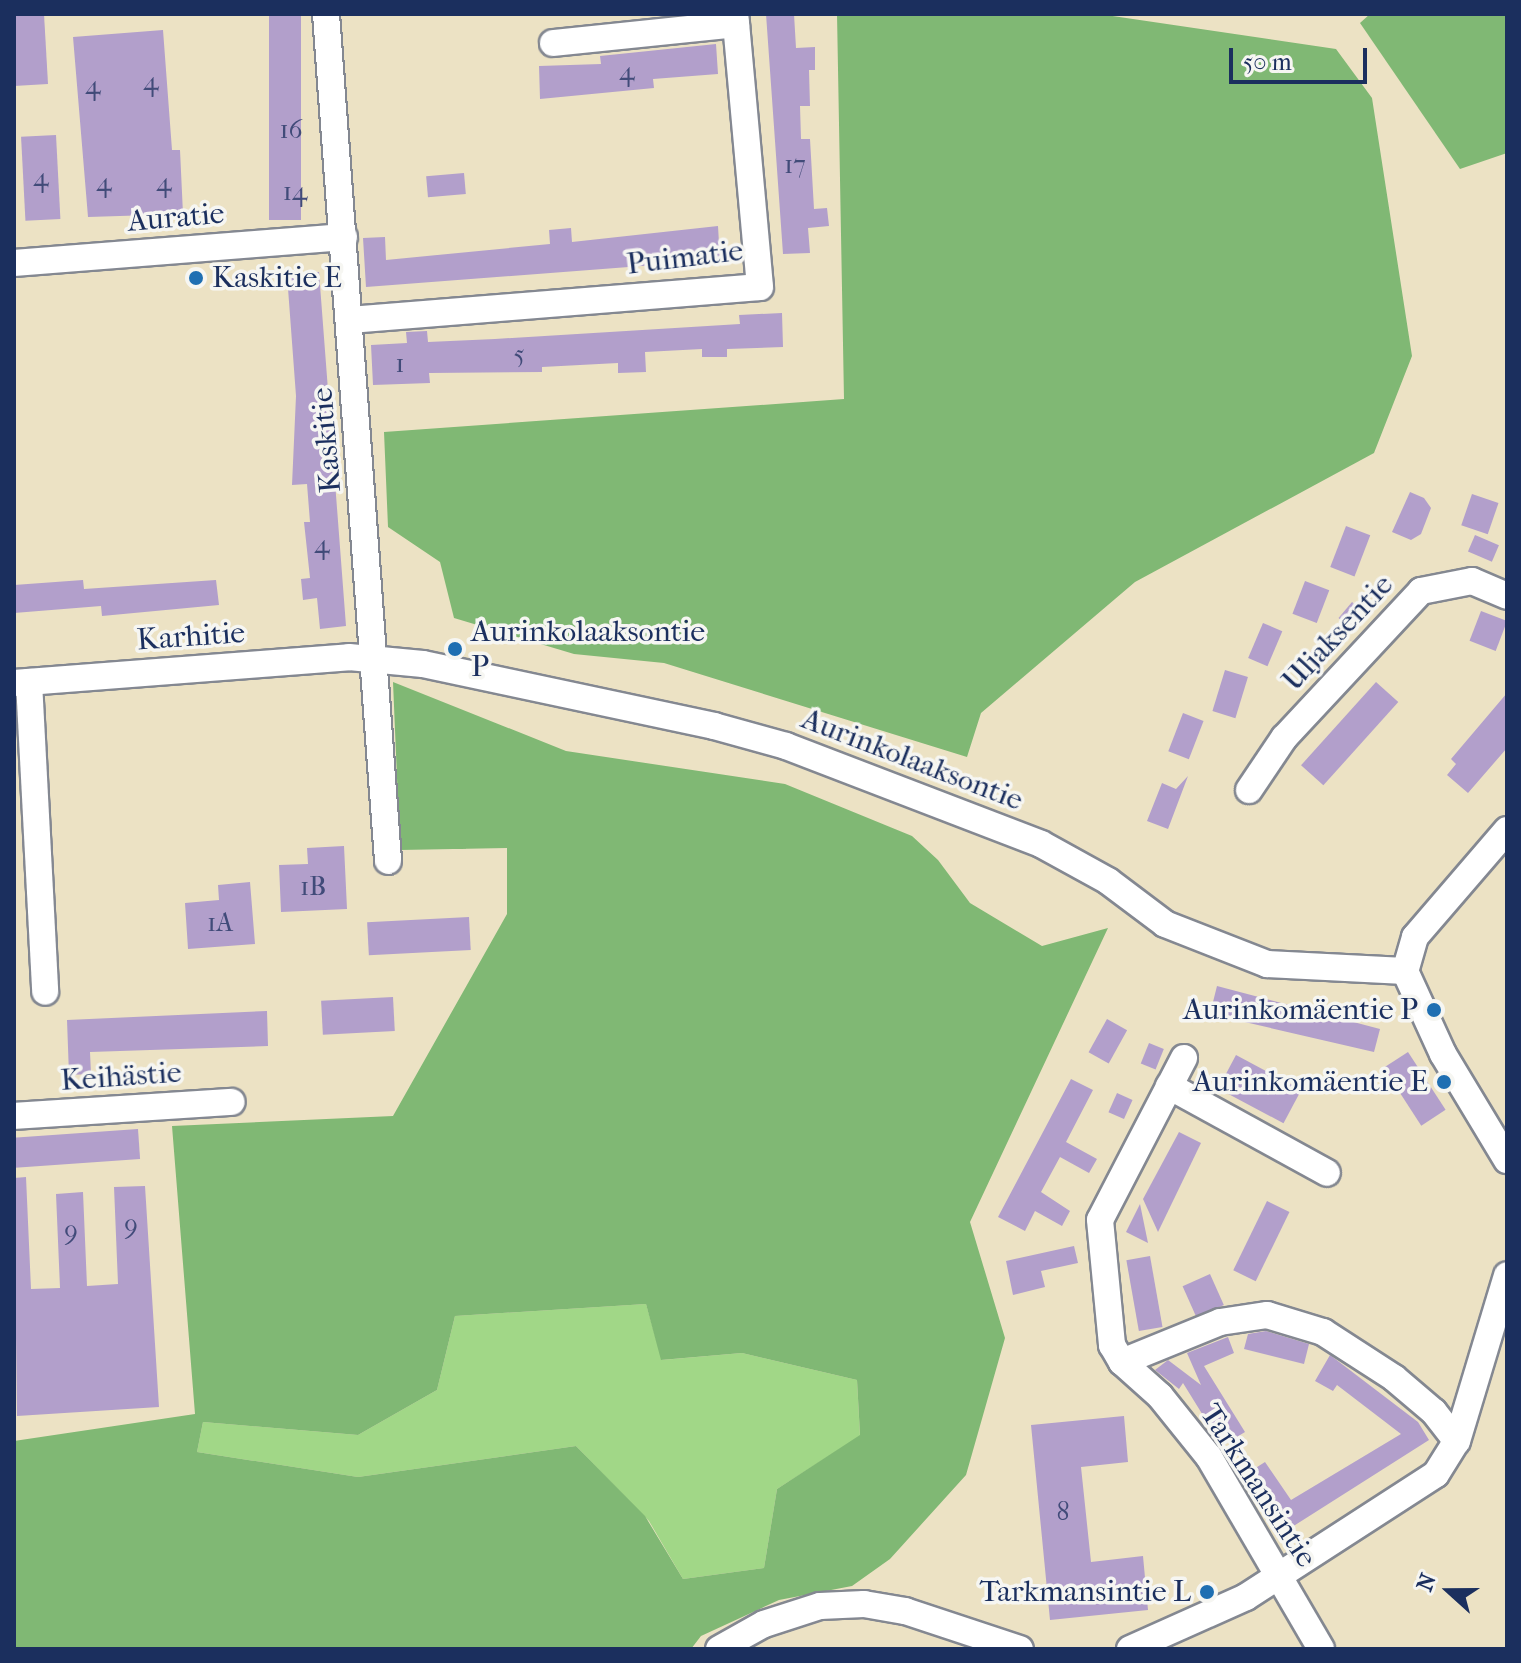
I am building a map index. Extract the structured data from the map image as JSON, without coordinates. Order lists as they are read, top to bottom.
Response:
{
  "streets": {
    "street": [
      "Auratie",
      "Puimatie",
      "Kaskitie",
      "Uljaksentie",
      "Karhitie",
      "Aurinkolaaksontie",
      "Keihästie",
      "Tarkmansintie"
    ]
  },
  "crossings": [
    ["Auratie", "Kaskitie"],
    ["Puimatie", "Kaskitie"],
    ["Kaskitie", "Karhitie"],
    ["Kaskitie", "Aurinkolaaksontie"],
    ["Karhitie", "Aurinkolaaksontie"]
  ],
  "places": [
    "Kaskitie E",
    "Aurinkolaaksontie P",
    "Aurinkomäentie P",
    "Aurinkomäentie E",
    "Tarkmansintie L"
  ],
  "house_numbers": [
    "4",
    "4",
    "4",
    "16",
    "17",
    "4",
    "4",
    "4",
    "14",
    "5",
    "1",
    "4",
    "1B",
    "1A",
    "9",
    "9",
    "8"
  ],
  "scale_bar": "50 m",
  "north": "left"
}
